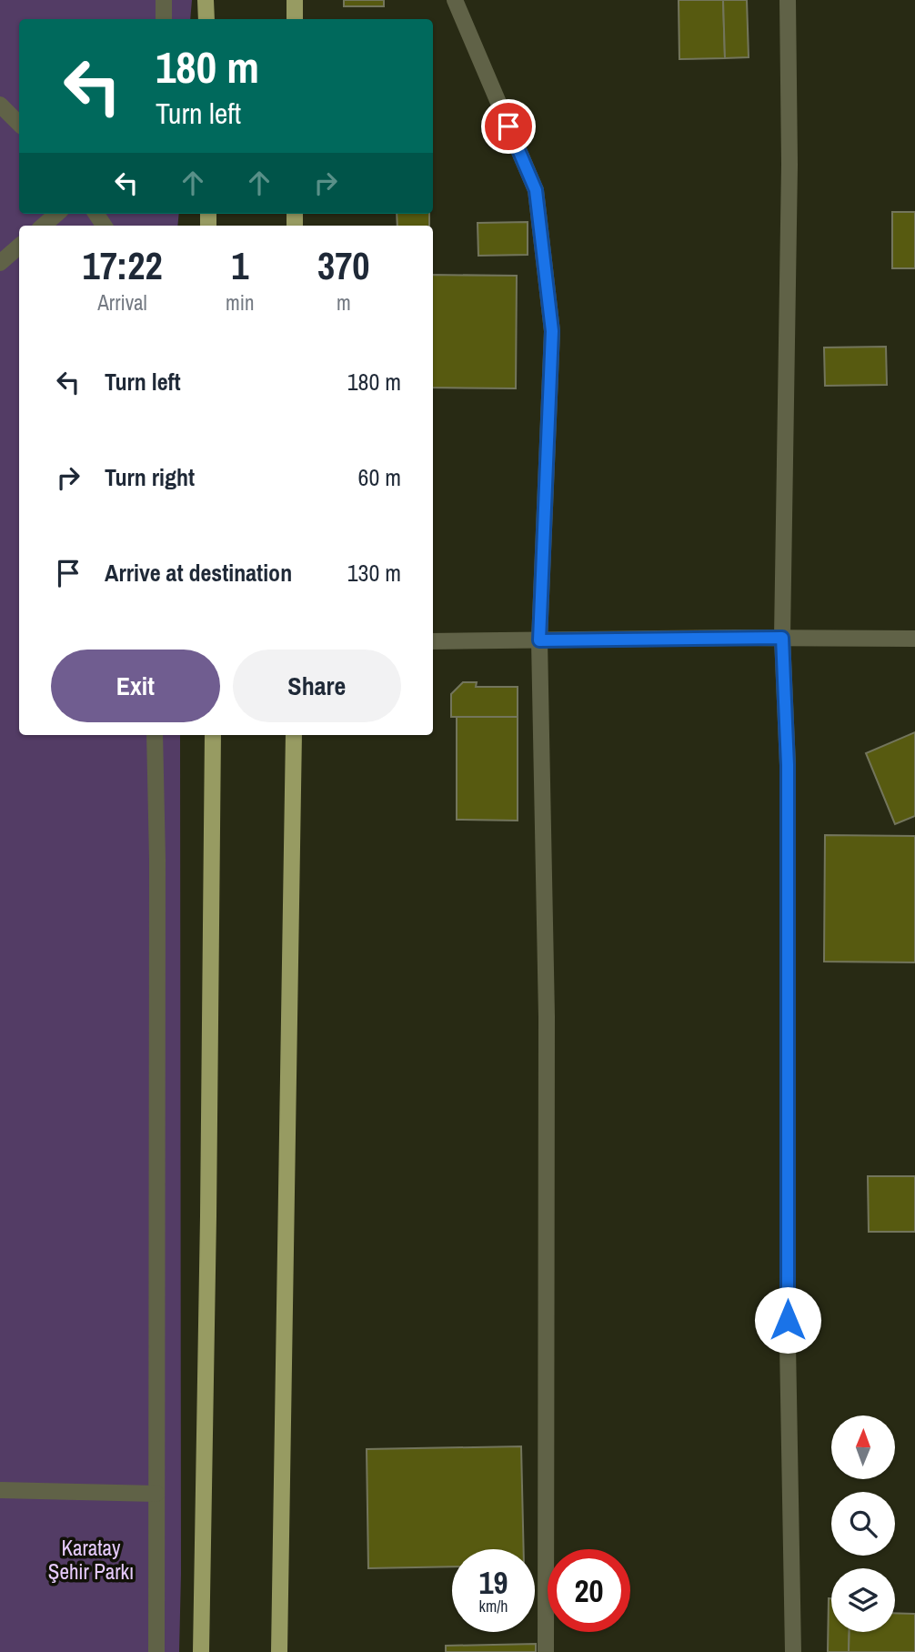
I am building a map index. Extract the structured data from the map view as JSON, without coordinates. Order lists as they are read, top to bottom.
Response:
{
  "parks": ["Karatay Şehir Parkı"],
  "north": "top",
  "page": {
    "turn": ["180 m", "Turn left"],
    "eta": [
      "17:22",
      "Arrival",
      "1",
      "min",
      "370",
      "m"
    ],
    "list": [
      {
        "name": "Turn left",
        "value": "180 m"
      },
      {
        "name": "Turn right",
        "value": "60 m"
      },
      {
        "name": "Arrive at destination",
        "value": "130 m"
      }
    ],
    "buttons": ["Exit", "Share"],
    "speed": "19 km/h",
    "limit": "20"
  }
}
